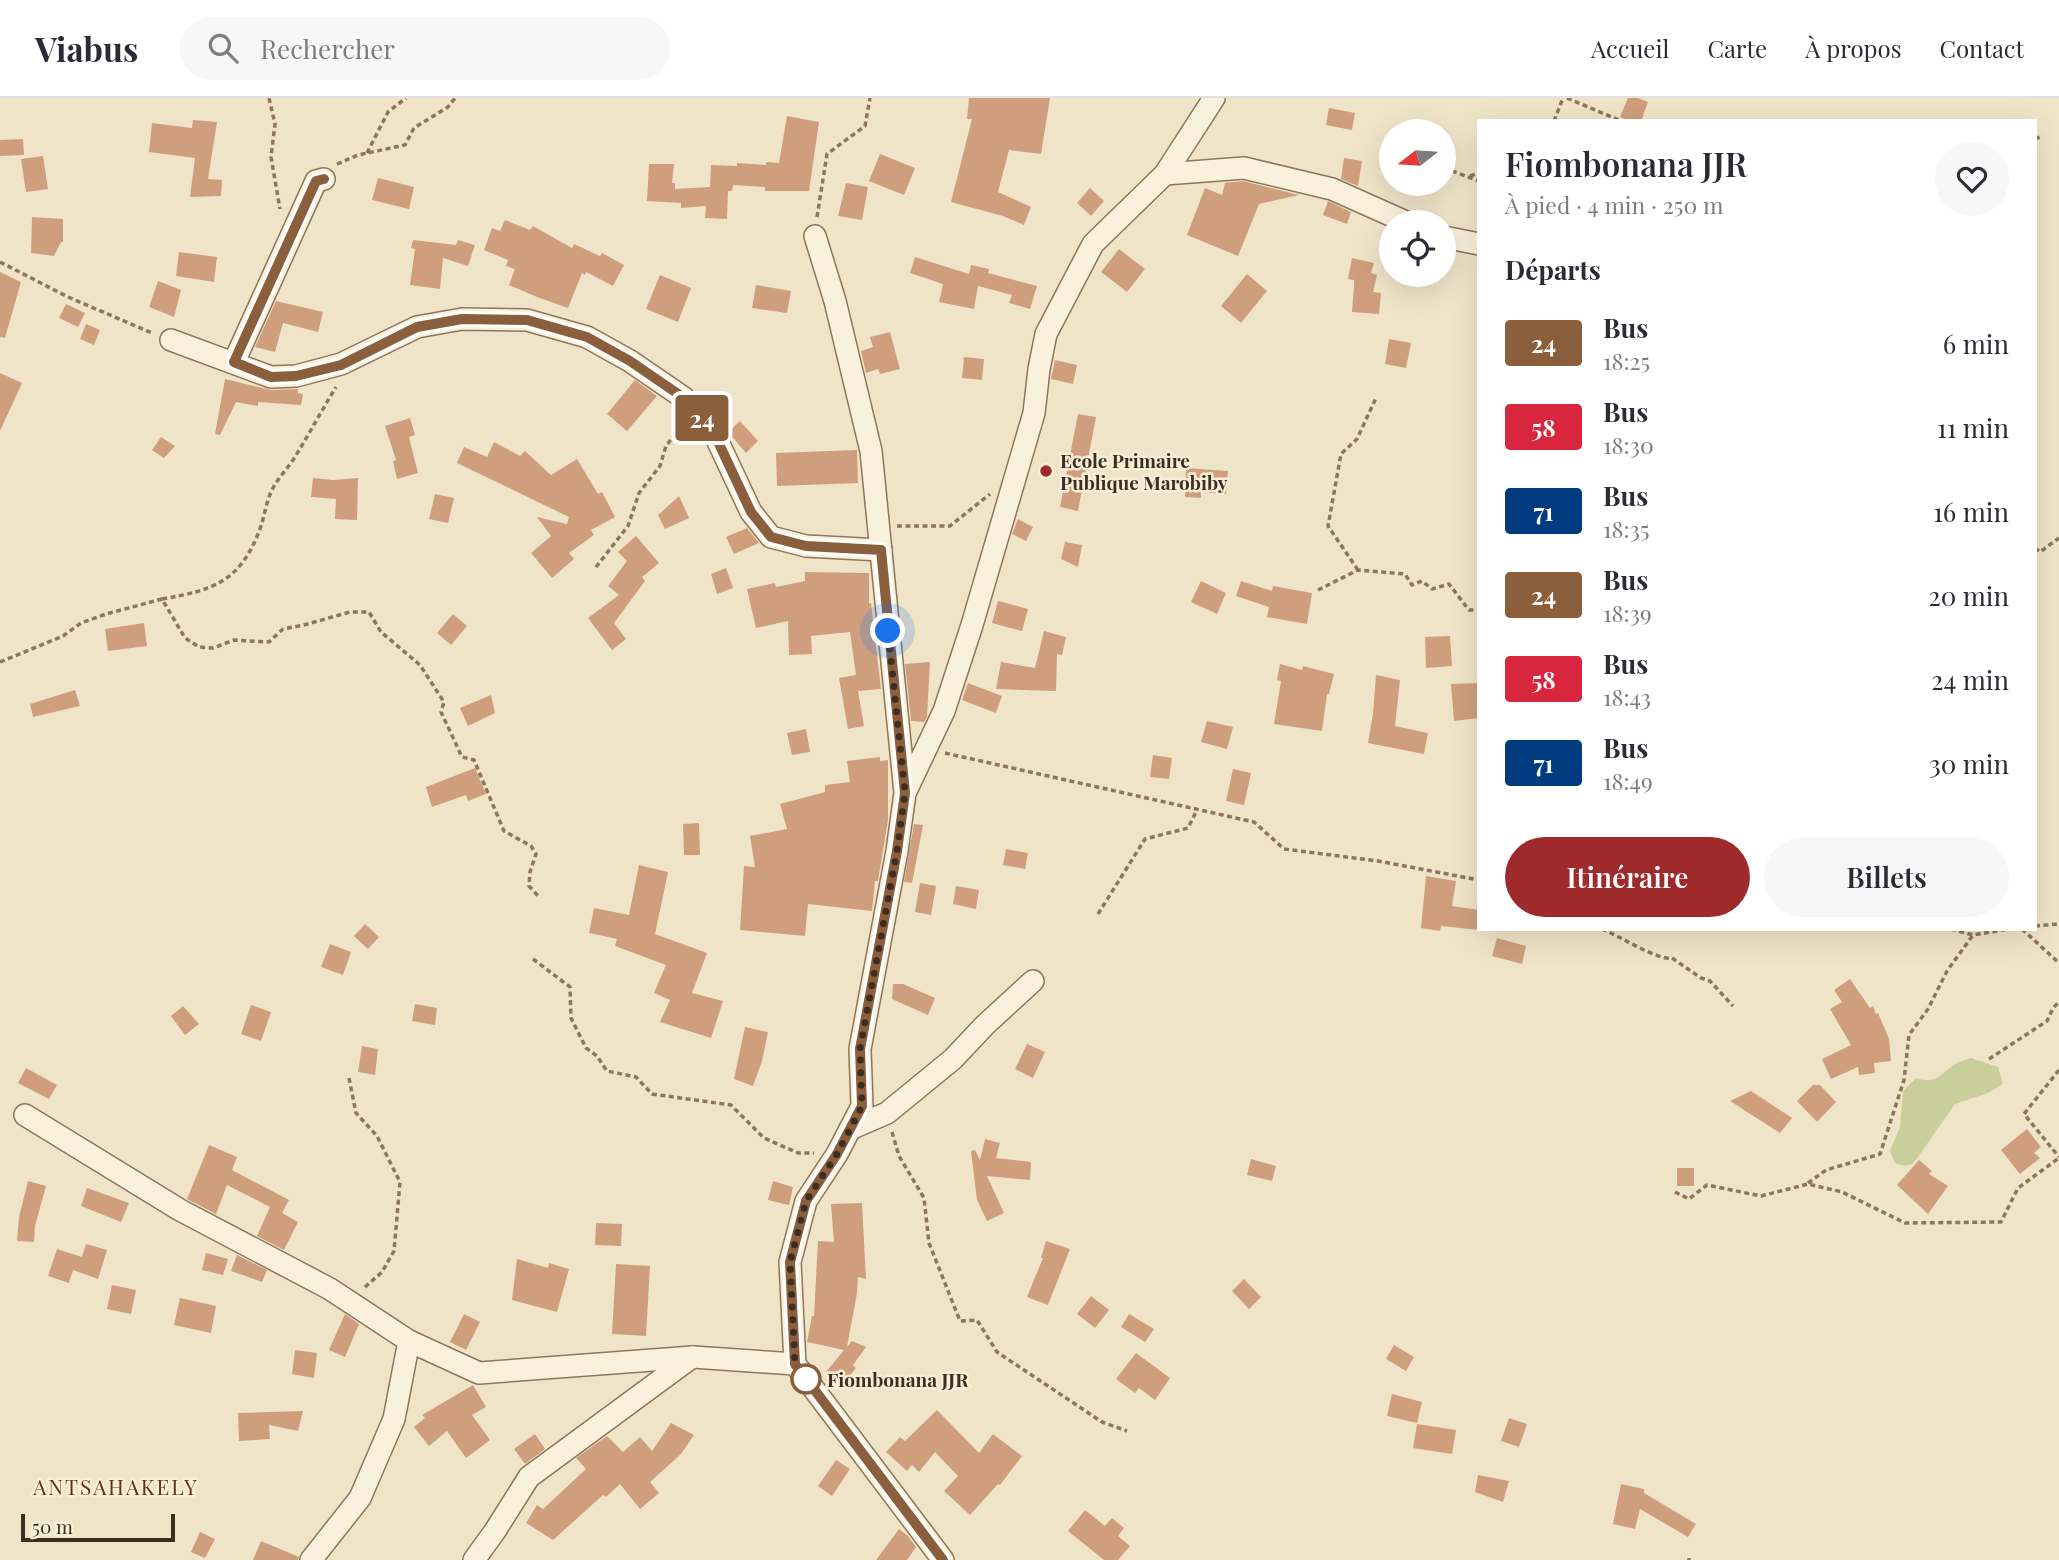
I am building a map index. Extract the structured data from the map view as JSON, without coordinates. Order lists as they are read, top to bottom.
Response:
{
  "districts": ["ANTSAHAKELY"],
  "places": ["Ecole Primaire Publique Marobiby", "Fiombonana JJR"],
  "lines": ["bus line 24"],
  "scale_bar": "50 m",
  "north": "left",
  "page": {
    "header": "Viabus",
    "search": "Rechercher",
    "nav": [
      "Accueil",
      "Carte",
      "À propos",
      "Contact"
    ],
    "on_map": "24",
    "heading": [
      ["Fiombonana JJR", "À pied · 4 min · 250 m"],
      "Départs"
    ],
    "list": [
      {
        "mark": "24",
        "name": "Bus",
        "note": "18:25",
        "value": "6 min"
      },
      {
        "mark": "58",
        "name": "Bus",
        "note": "18:30",
        "value": "11 min"
      },
      {
        "mark": "71",
        "name": "Bus",
        "note": "18:35",
        "value": "16 min"
      },
      {
        "mark": "24",
        "name": "Bus",
        "note": "18:39",
        "value": "20 min"
      },
      {
        "mark": "58",
        "name": "Bus",
        "note": "18:43",
        "value": "24 min"
      },
      {
        "mark": "71",
        "name": "Bus",
        "note": "18:49",
        "value": "30 min"
      }
    ],
    "buttons": ["Itinéraire", "Billets"],
    "scale": "50 m"
  }
}
